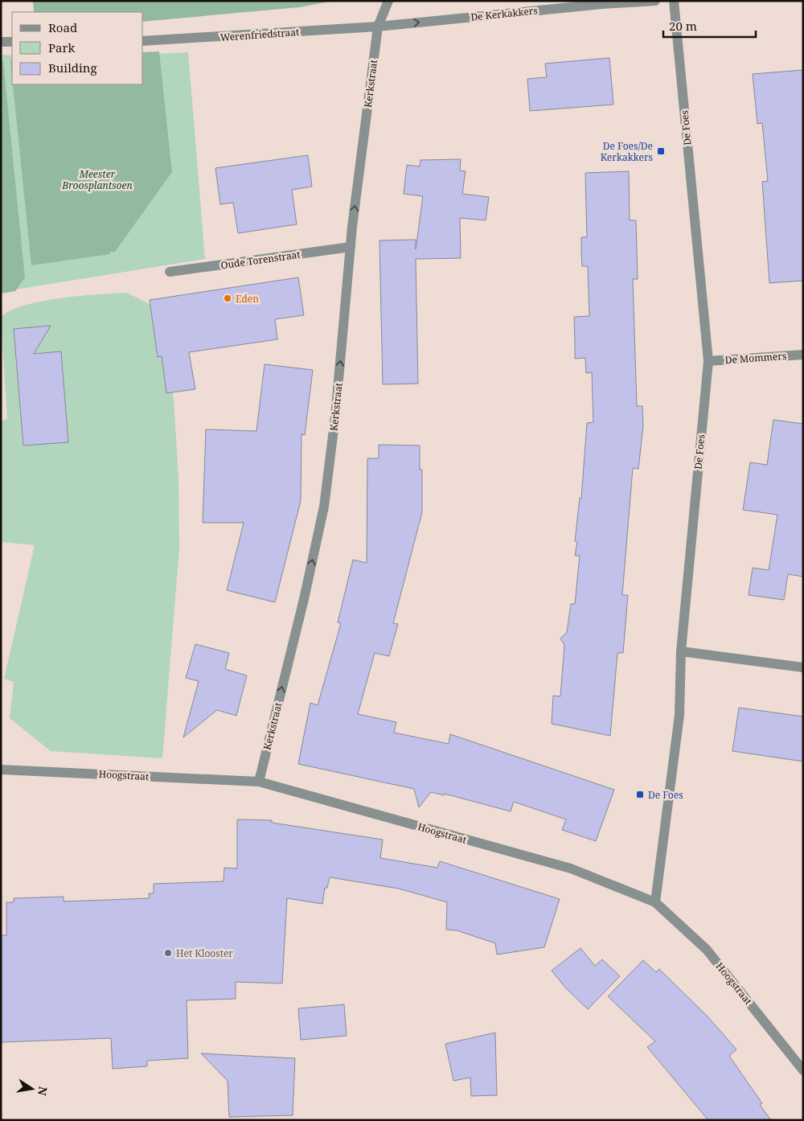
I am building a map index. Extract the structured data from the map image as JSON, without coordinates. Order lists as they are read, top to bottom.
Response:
{
  "streets": {
    "street": [
      "De Kerkakkers",
      "Werenfriedstraat",
      "Kerkstraat",
      "De Foes",
      "Oude Torenstraat",
      "De Mommers",
      "Hoogstraat"
    ]
  },
  "crossings": [
    ["De Kerkakkers", "Werenfriedstraat"],
    ["De Kerkakkers", "Kerkstraat"],
    ["Werenfriedstraat", "Kerkstraat"],
    ["Kerkstraat", "Oude Torenstraat"],
    ["Kerkstraat", "Hoogstraat"],
    ["De Foes", "De Mommers"],
    ["De Foes", "Hoogstraat"]
  ],
  "one_way": ["De Kerkakkers", "Kerkstraat"],
  "parks": ["Meester Broosplantsoen"],
  "places": {
    "transit": ["De Foes/De Kerkakkers", "De Foes"],
    "other": ["Eden", "Het Klooster"]
  },
  "legend": ["Road", "Park", "Building"],
  "scale_bar": "20 m",
  "north": "right"
}
